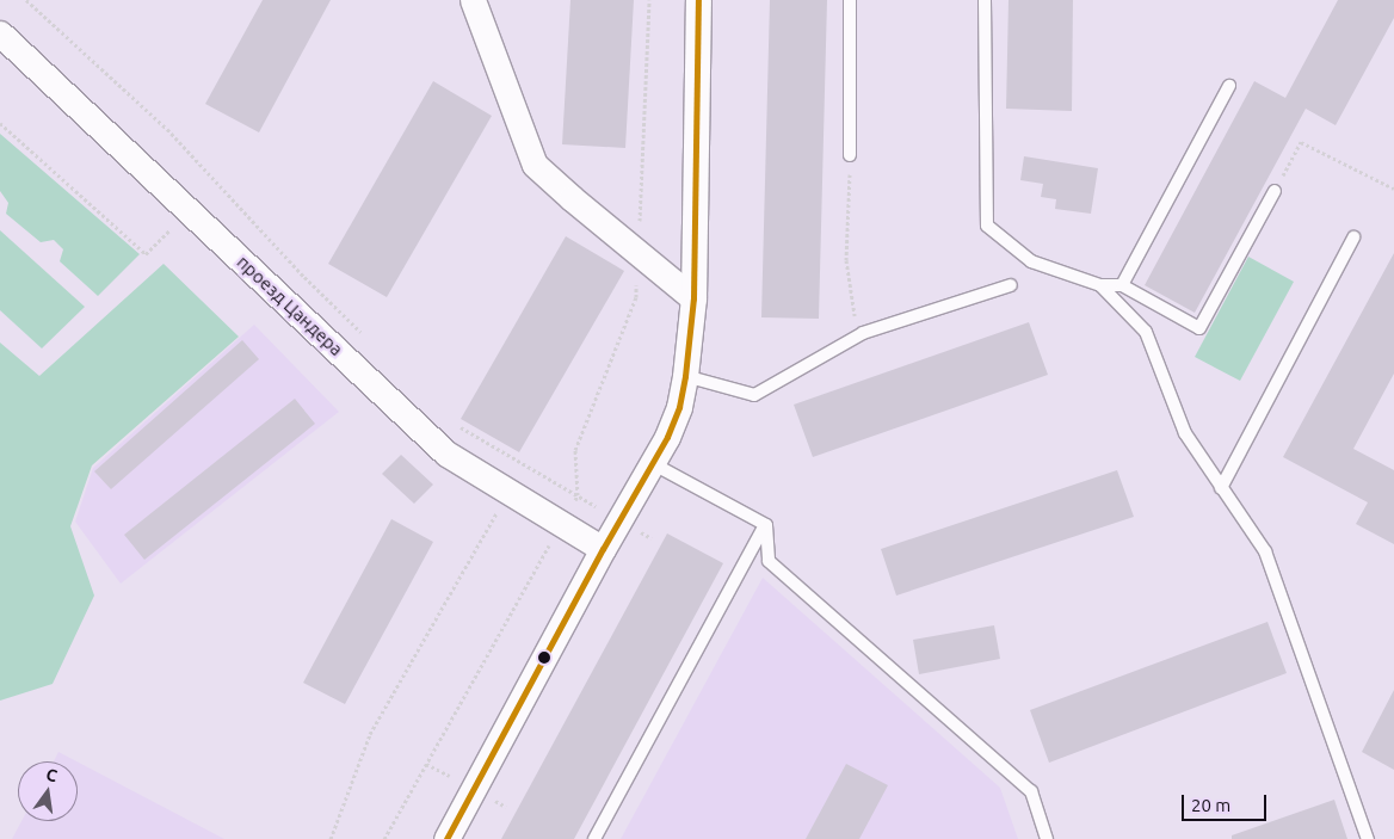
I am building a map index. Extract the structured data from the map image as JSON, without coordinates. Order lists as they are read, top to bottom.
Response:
{
  "streets": {
    "street": ["проезд Цандера"]
  },
  "scale_bar": "20 m",
  "north": "top"
}
